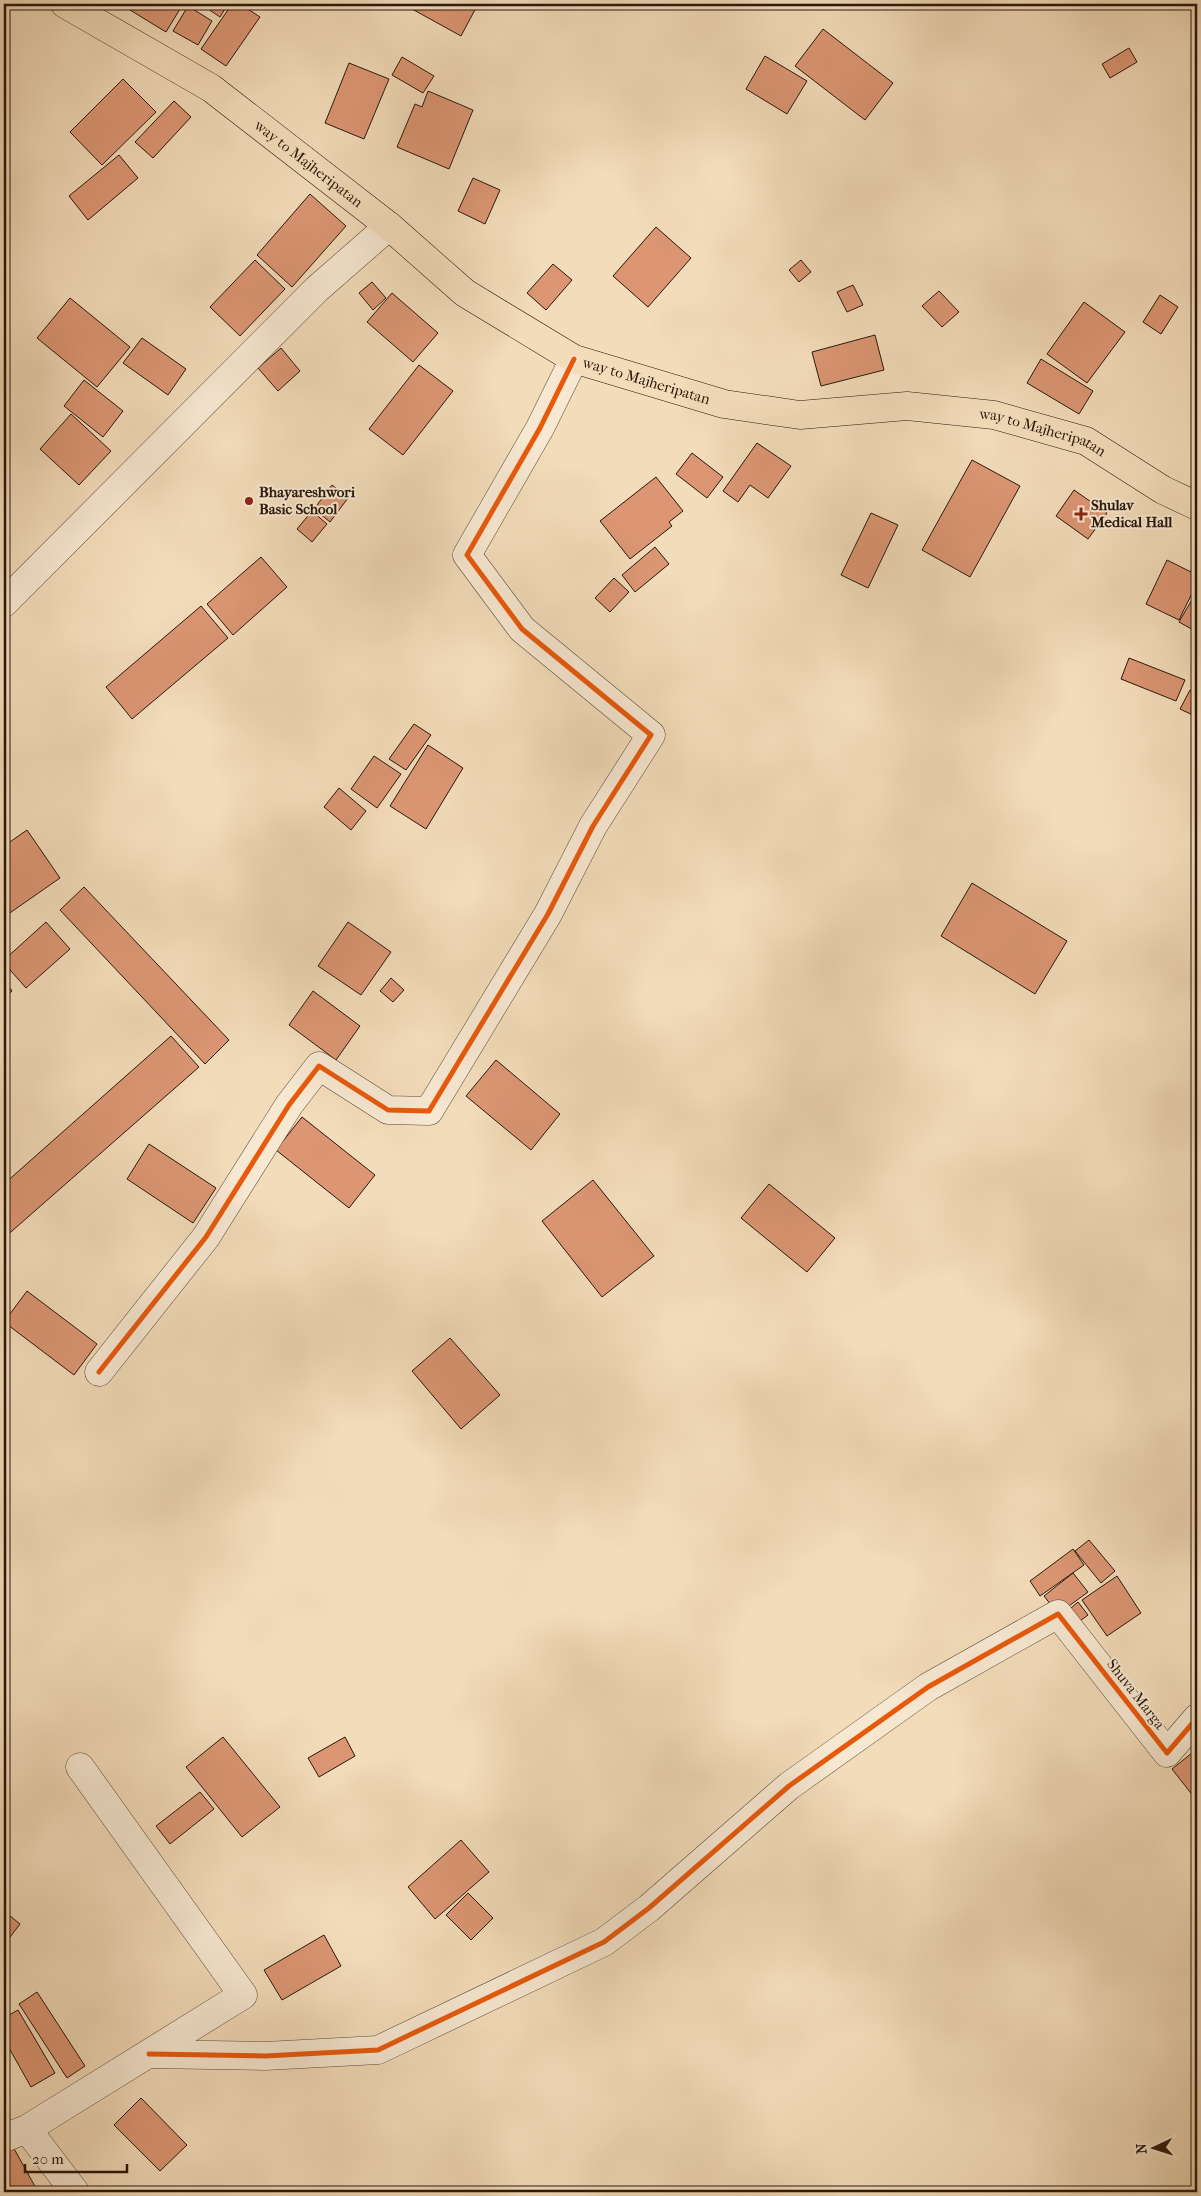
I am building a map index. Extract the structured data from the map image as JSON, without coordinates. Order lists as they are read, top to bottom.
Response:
{
  "streets": {
    "main road": ["way to Majheripatan"],
    "street": ["Shuva Marga"]
  },
  "places": {
    "other": ["Bhayareshwori Basic School"],
    "health": ["Shulav Medical Hall"]
  },
  "scale_bar": "20 m",
  "north": "left"
}
